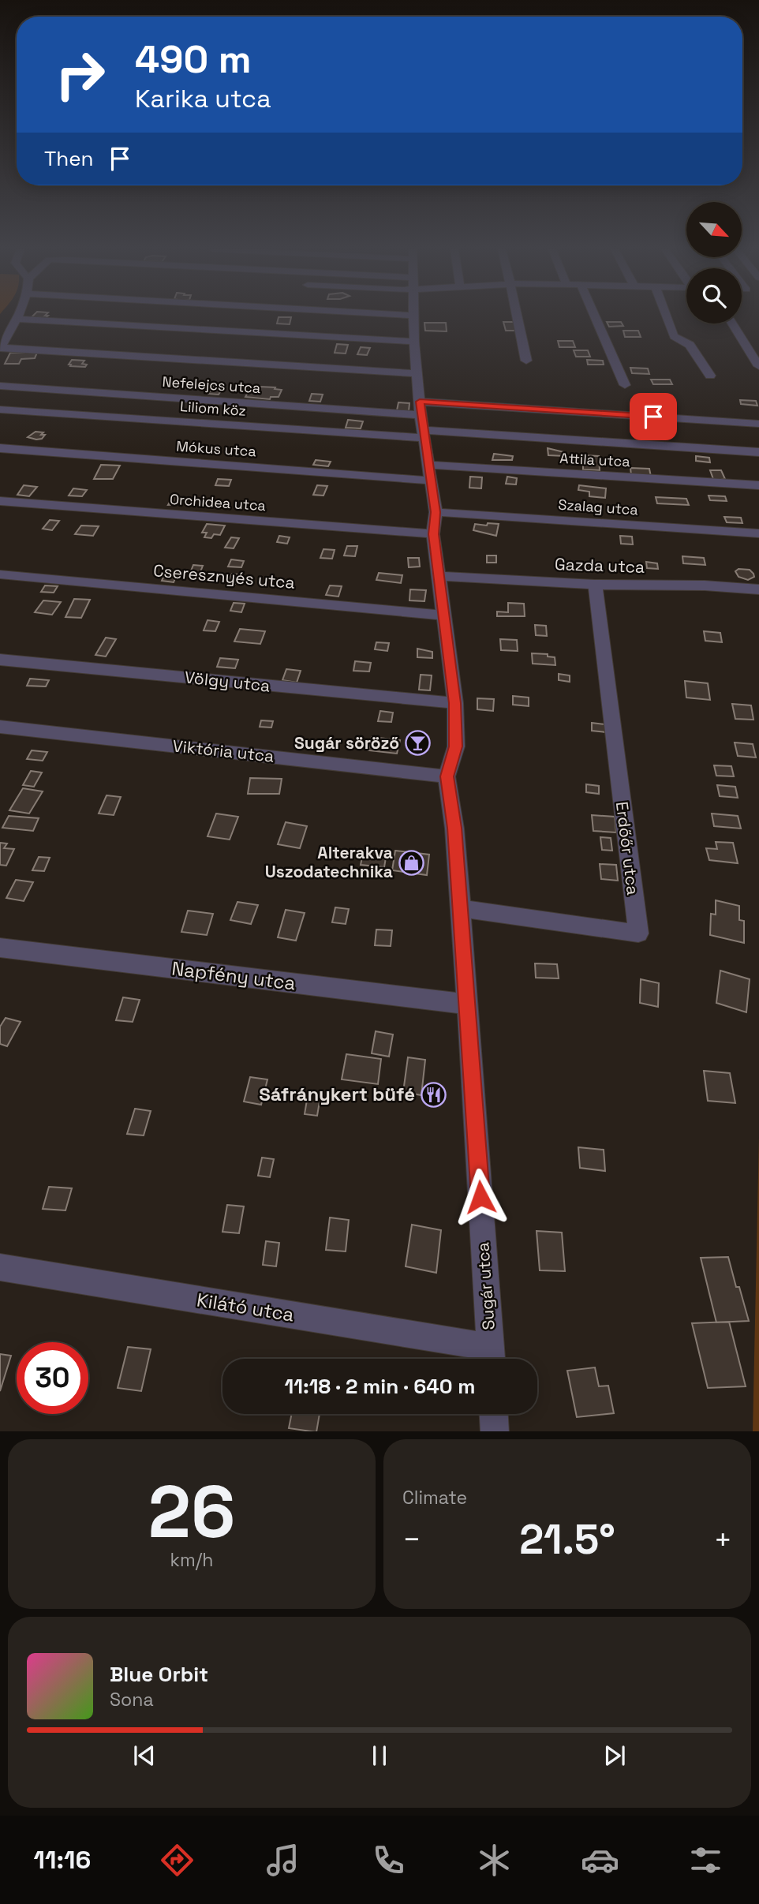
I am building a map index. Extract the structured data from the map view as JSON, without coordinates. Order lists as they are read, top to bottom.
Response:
{
  "streets": {
    "street": [
      "Nefelejcs utca",
      "Liliom köz",
      "Mókus utca",
      "Attila utca",
      "Orchidea utca",
      "Szalag utca",
      "Gazda utca",
      "Cseresznyés utca",
      "Völgy utca",
      "Viktória utca",
      "Erdőőr utca",
      "Napfény utca",
      "Sugár utca",
      "Kilátó utca"
    ]
  },
  "crossings": [
    ["Nefelejcs utca", "Liliom köz"],
    ["Nefelejcs utca", "Sugár utca"],
    ["Liliom köz", "Sugár utca"],
    ["Mókus utca", "Attila utca"],
    ["Mókus utca", "Sugár utca"],
    ["Attila utca", "Sugár utca"],
    ["Orchidea utca", "Sugár utca"],
    ["Szalag utca", "Sugár utca"],
    ["Gazda utca", "Erdőőr utca"],
    ["Gazda utca", "Sugár utca"],
    ["Cseresznyés utca", "Sugár utca"],
    ["Völgy utca", "Sugár utca"],
    ["Viktória utca", "Sugár utca"],
    ["Erdőőr utca", "Sugár utca"],
    ["Napfény utca", "Sugár utca"],
    ["Sugár utca", "Kilátó utca"]
  ],
  "places": {
    "bar": ["Sugár söröző"],
    "shop": ["Alterakva Uszodatechnika"],
    "restaurant": ["Sáfránykert büfé"]
  },
  "north": "bottom right",
  "page": {
    "turn": ["490 m", "Karika utca"],
    "then": "Then",
    "limit": "30",
    "trip": "11:18 · 2 min · 640 m",
    "tile": [
      ["26", "km/h"],
      "Climate"
    ],
    "heat": ["−", "21.5°", "+"],
    "song": ["Blue Orbit", "Sona"],
    "tabs": "11:16"
  }
}
